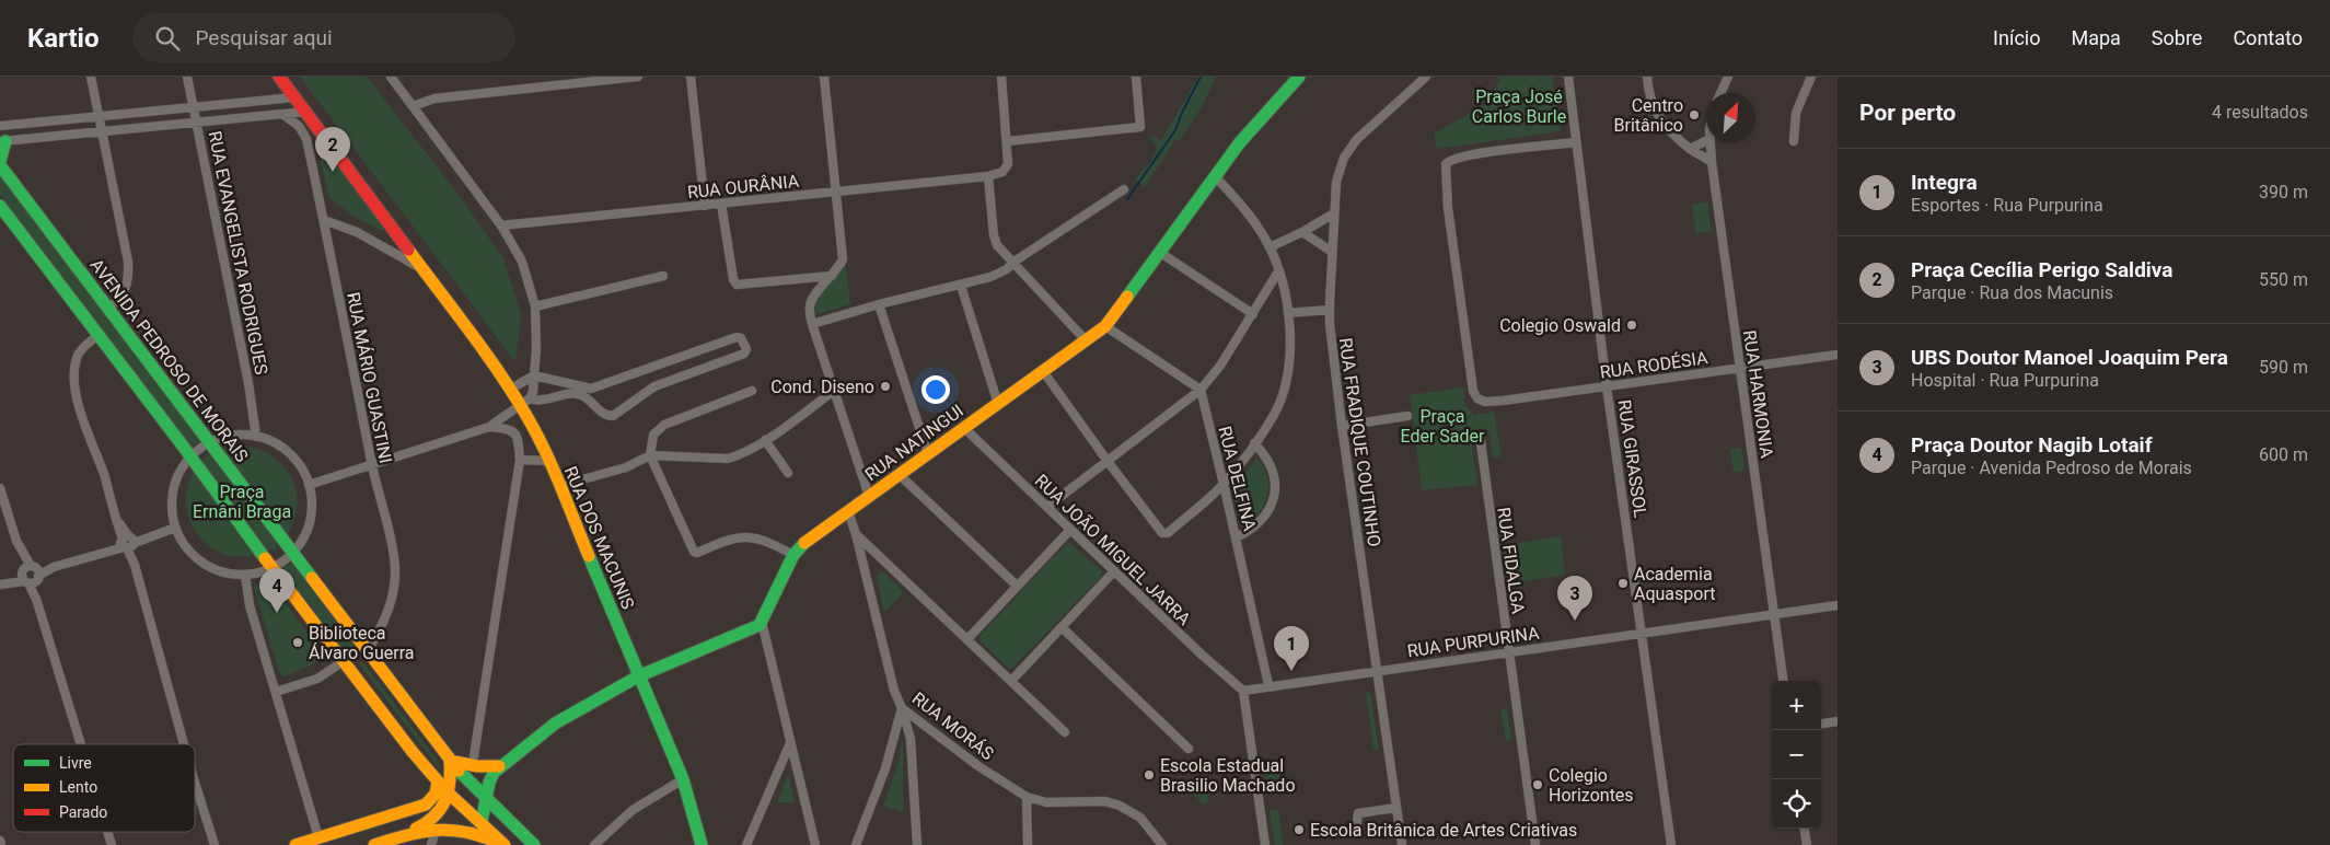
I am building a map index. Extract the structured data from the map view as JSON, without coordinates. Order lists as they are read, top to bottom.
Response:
{
  "streets": {
    "main road": ["AVENIDA PEDROSO DE MORAIS", "RUA NATINGUI", "RUA DOS MACUNIS"],
    "street": [
      "RUA OURÂNIA",
      "RUA EVANGELISTA RODRIGUES",
      "RUA RODÉSIA",
      "RUA MÁRIO GUASTINI",
      "RUA HARMONIA",
      "RUA FRADIQUE COUTINHO",
      "RUA GIRASSOL",
      "RUA DELFINA",
      "RUA JOÃO MIGUEL JARRA",
      "RUA FIDALGA",
      "RUA PURPURINA",
      "RUA MORÁS"
    ]
  },
  "crossings": [
    ["AVENIDA PEDROSO DE MORAIS", "RUA MÁRIO GUASTINI"],
    ["RUA RODÉSIA", "RUA HARMONIA"],
    ["RUA RODÉSIA", "RUA GIRASSOL"],
    ["RUA MÁRIO GUASTINI", "RUA DOS MACUNIS"],
    ["RUA HARMONIA", "RUA PURPURINA"],
    ["RUA NATINGUI", "RUA JOÃO MIGUEL JARRA"],
    ["RUA NATINGUI", "RUA MORÁS"],
    ["RUA FRADIQUE COUTINHO", "RUA PURPURINA"],
    ["RUA GIRASSOL", "RUA PURPURINA"],
    ["RUA DELFINA", "RUA PURPURINA"],
    ["RUA JOÃO MIGUEL JARRA", "RUA PURPURINA"],
    ["RUA FIDALGA", "RUA PURPURINA"]
  ],
  "parks": ["Praça José Carlos Burle", "Praça Eder Sader", "Praça Ernâni Braga"],
  "places": [
    "Centro Britânico",
    "Colegio Oswald",
    "Cond. Diseno",
    "Academia Aquasport",
    "Biblioteca Álvaro Guerra",
    "Escola Estadual Brasilio Machado",
    "Colegio Horizontes",
    "Escola Britânica de Artes Criativas"
  ],
  "legend": ["Livre", "Lento", "Parado"],
  "north": "top right",
  "page": {
    "header": "Kartio",
    "search": "Pesquisar aqui",
    "nav": [
      "Início",
      "Mapa",
      "Sobre",
      "Contato"
    ],
    "heading": ["Por perto", "4 resultados"],
    "pins": [
      "2",
      "4",
      "3",
      "1"
    ],
    "list": [
      {
        "mark": "1",
        "name": "Integra",
        "note": "Esportes · Rua Purpurina",
        "value": "390 m"
      },
      {
        "mark": "2",
        "name": "Praça Cecília Perigo Saldiva",
        "note": "Parque · Rua dos Macunis",
        "value": "550 m"
      },
      {
        "mark": "3",
        "name": "UBS Doutor Manoel Joaquim Pera",
        "note": "Hospital · Rua Purpurina",
        "value": "590 m"
      },
      {
        "mark": "4",
        "name": "Praça Doutor Nagib Lotaif",
        "note": "Parque · Avenida Pedroso de Morais",
        "value": "600 m"
      }
    ],
    "map_buttons": ["+", "−"]
  }
}
